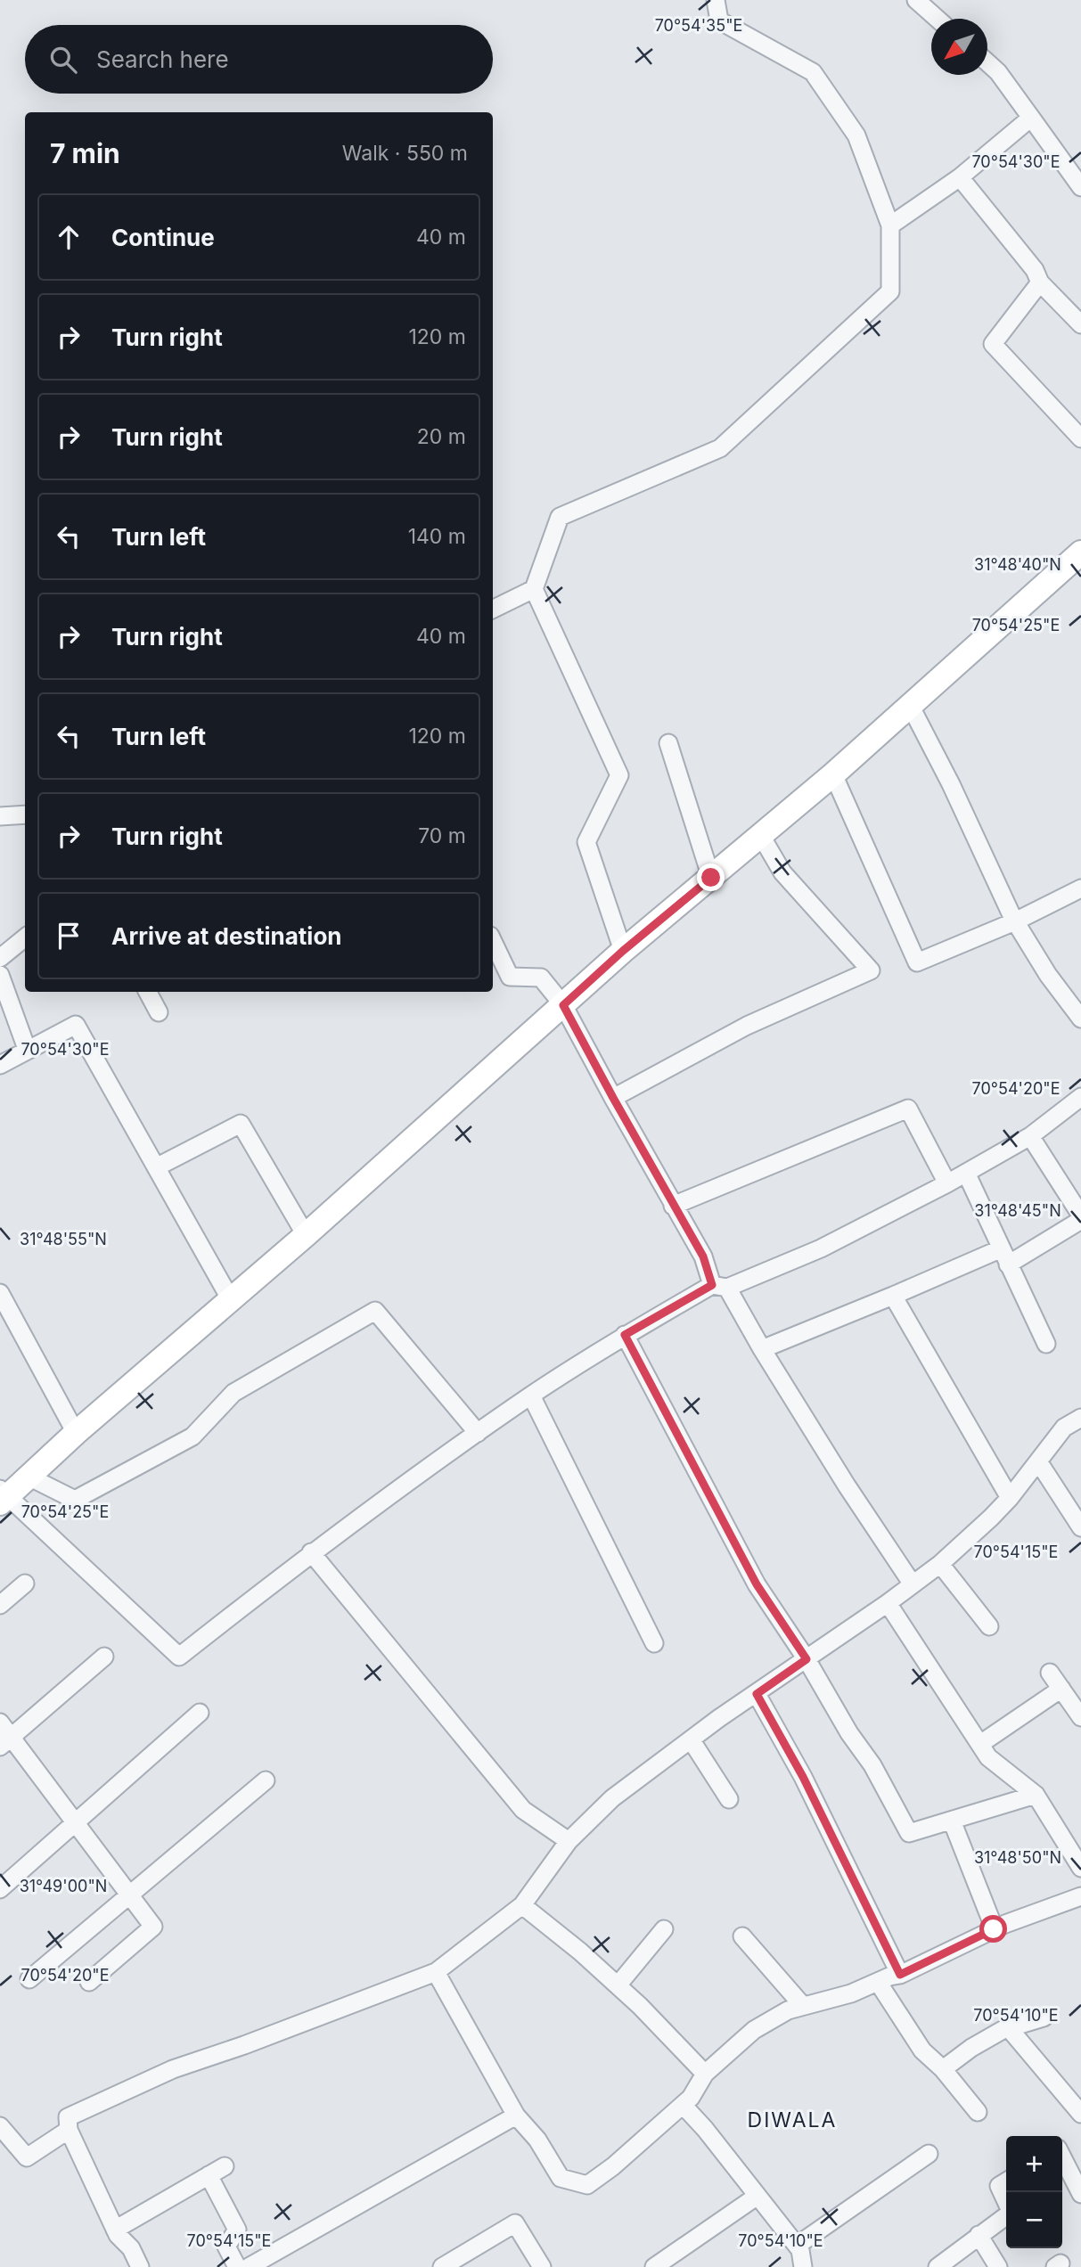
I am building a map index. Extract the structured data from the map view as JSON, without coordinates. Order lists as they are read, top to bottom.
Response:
{
  "districts": ["DIWALA"],
  "north": "bottom left",
  "page": {
    "search": "Search here",
    "heading": ["7 min", "Walk · 550 m"],
    "list": [
      ["Continue", "40 m"],
      ["Turn right", "120 m"],
      ["Turn right", "20 m"],
      ["Turn left", "140 m"],
      ["Turn right", "40 m"],
      ["Turn left", "120 m"],
      ["Turn right", "70 m"],
      "Arrive at destination"
    ],
    "map_buttons": ["+", "−"]
  },
  "coordinates": [
    "70°54'35\"E",
    "70°54'30\"E",
    "31°48'40\"N",
    "70°54'25\"E",
    "70°54'20\"E",
    "31°48'45\"N",
    "31°48'55\"N",
    "70°54'15\"E",
    "31°48'50\"N",
    "31°49'00\"N",
    "70°54'10\"E"
  ]
}
